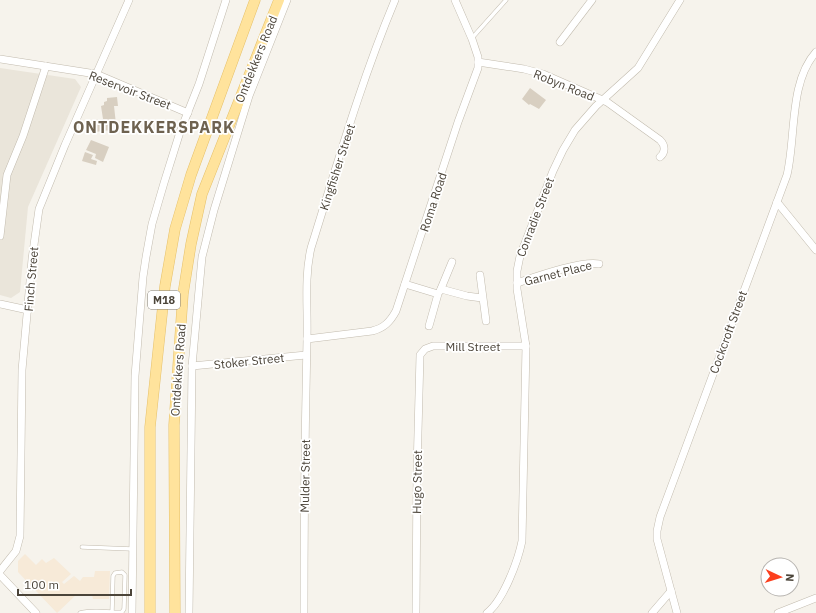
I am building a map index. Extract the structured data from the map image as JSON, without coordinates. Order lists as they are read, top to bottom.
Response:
{
  "streets": {
    "main road": ["Ontdekkers Road", "M18"],
    "street": [
      "Robyn Road",
      "Reservoir Street",
      "Kingfisher Street",
      "Roma Road",
      "Conradie Street",
      "Garnet Place",
      "Finch Street",
      "Cockcroft Street",
      "Mill Street",
      "Stoker Street",
      "Mulder Street",
      "Hugo Street"
    ]
  },
  "crossings": [
    ["Ontdekkers Road", "Stoker Street"],
    ["Robyn Road", "Roma Road"],
    ["Robyn Road", "Conradie Street"],
    ["Reservoir Street", "Finch Street"],
    ["Kingfisher Street", "Roma Road"],
    ["Kingfisher Street", "Mulder Street"],
    ["Roma Road", "Mulder Street"],
    ["Conradie Street", "Garnet Place"],
    ["Conradie Street", "Mill Street"],
    ["Mill Street", "Hugo Street"],
    ["Stoker Street", "Mulder Street"]
  ],
  "districts": ["ONTDEKKERSPARK"],
  "scale_bar": "100 m",
  "north": "right"
}
